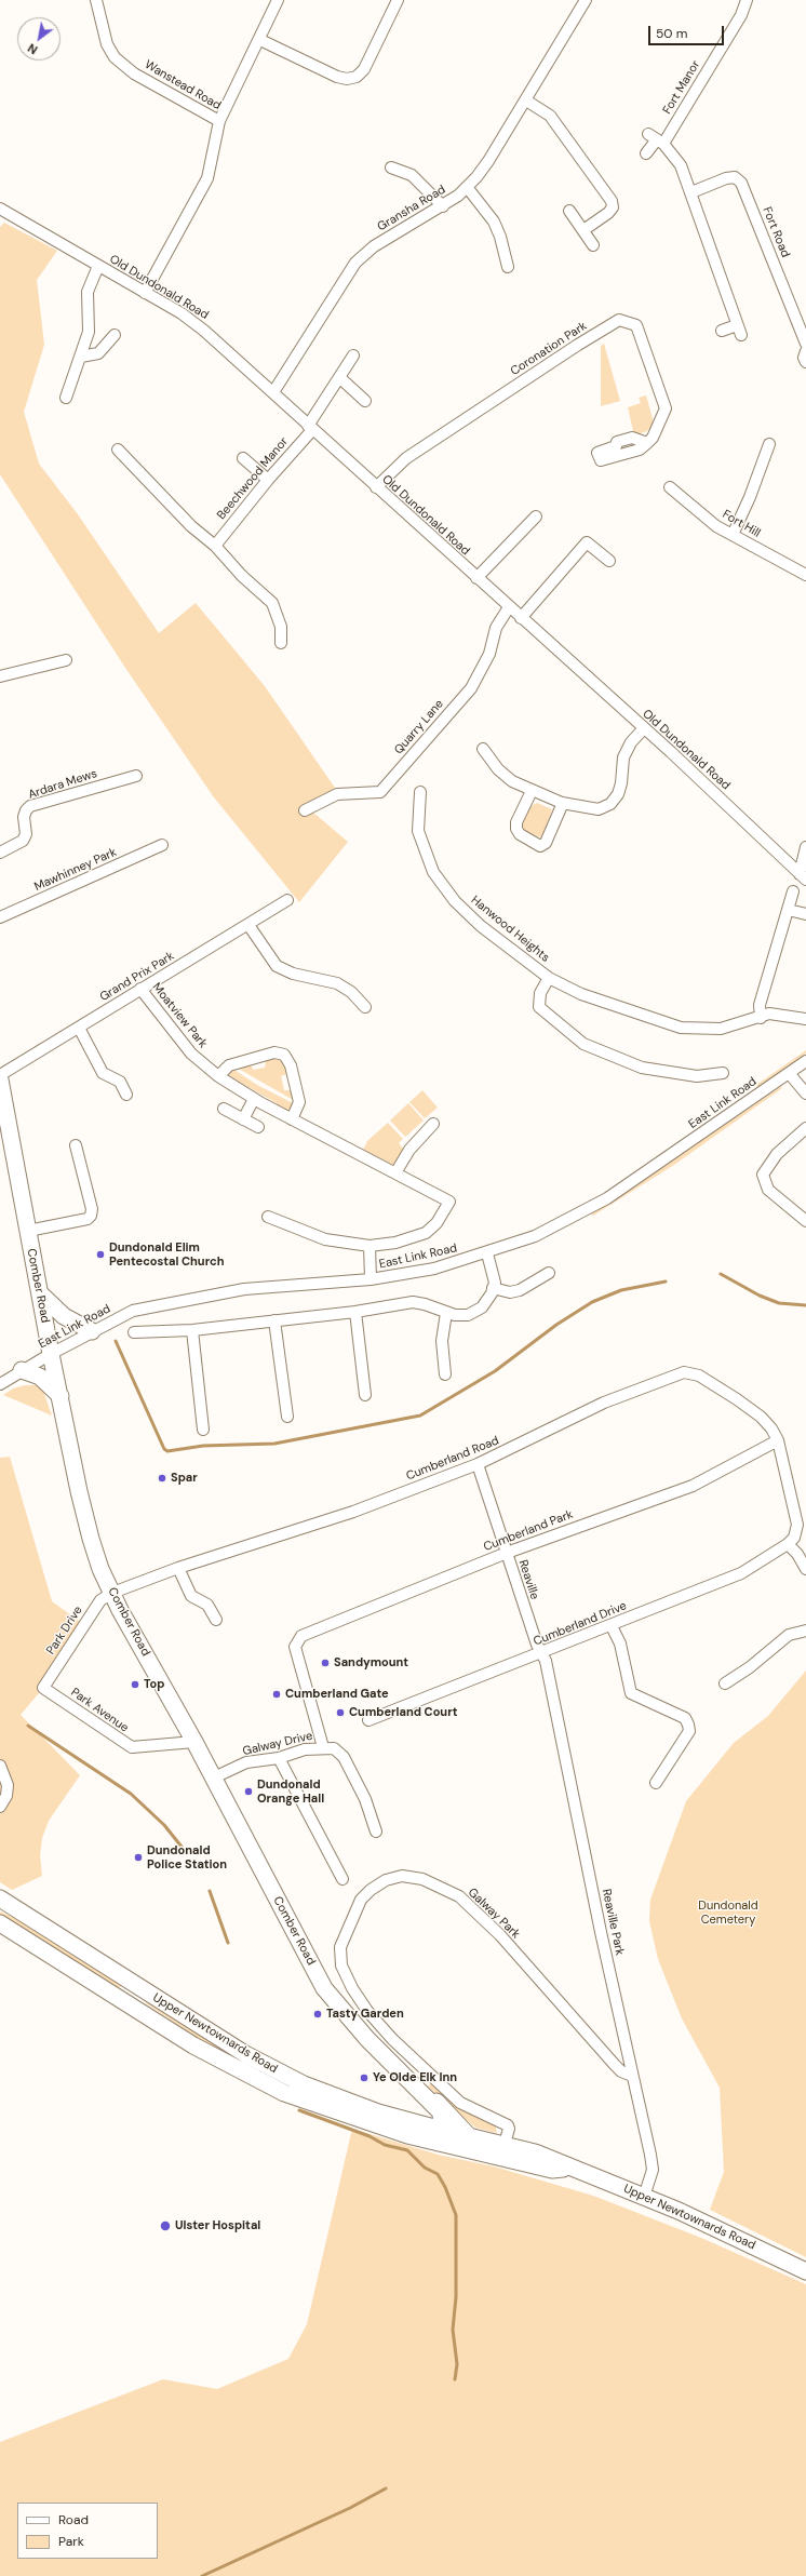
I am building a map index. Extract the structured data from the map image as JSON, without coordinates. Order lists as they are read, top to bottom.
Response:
{
  "streets": {
    "highway": ["Comber Road", "Upper Newtownards Road"],
    "street": [
      "Wanstead Road",
      "Fort Manor",
      "Gransha Road",
      "Fort Road",
      "Old Dundonald Road",
      "Coronation Park",
      "Beechwood Manor",
      "Fort Hill",
      "Quarry Lane",
      "Ardara Mews",
      "Mawhinney Park",
      "Hanwood Heights",
      "Grand Prix Park",
      "Moatview Park",
      "East Link Road",
      "Cumberland Road",
      "Cumberland Park",
      "Reaville",
      "Cumberland Drive",
      "Park Drive",
      "Park Avenue",
      "Galway Drive",
      "Galway Park",
      "Reaville Park"
    ]
  },
  "crossings": [
    ["Wanstead Road", "Old Dundonald Road"],
    ["Gransha Road", "Old Dundonald Road"],
    ["Old Dundonald Road", "Coronation Park"],
    ["Old Dundonald Road", "Beechwood Manor"],
    ["Old Dundonald Road", "Quarry Lane"],
    ["Grand Prix Park", "Moatview Park"],
    ["East Link Road", "Comber Road"],
    ["Comber Road", "Cumberland Road"],
    ["Comber Road", "Park Drive"],
    ["Comber Road", "Park Avenue"],
    ["Comber Road", "Galway Drive"],
    ["Comber Road", "Upper Newtownards Road"],
    ["Cumberland Road", "Cumberland Park"],
    ["Cumberland Road", "Reaville"],
    ["Cumberland Road", "Park Drive"],
    ["Cumberland Park", "Reaville"],
    ["Cumberland Park", "Galway Drive"],
    ["Reaville", "Cumberland Drive"],
    ["Reaville", "Reaville Park"],
    ["Cumberland Drive", "Reaville Park"],
    ["Park Drive", "Park Avenue"],
    ["Galway Park", "Reaville Park"],
    ["Galway Park", "Upper Newtownards Road"],
    ["Reaville Park", "Upper Newtownards Road"]
  ],
  "parks": ["Dundonald Cemetery"],
  "places": [
    "Dundonald Elim Pentecostal Church",
    "Spar",
    "Sandymount",
    "Top",
    "Cumberland Gate",
    "Cumberland Court",
    "Dundonald Orange Hall",
    "Dundonald Police Station",
    "Tasty Garden",
    "Ye Olde Elk Inn",
    "Ulster Hospital"
  ],
  "legend": ["Road", "Park"],
  "scale_bar": "50 m",
  "north": "bottom left"
}
